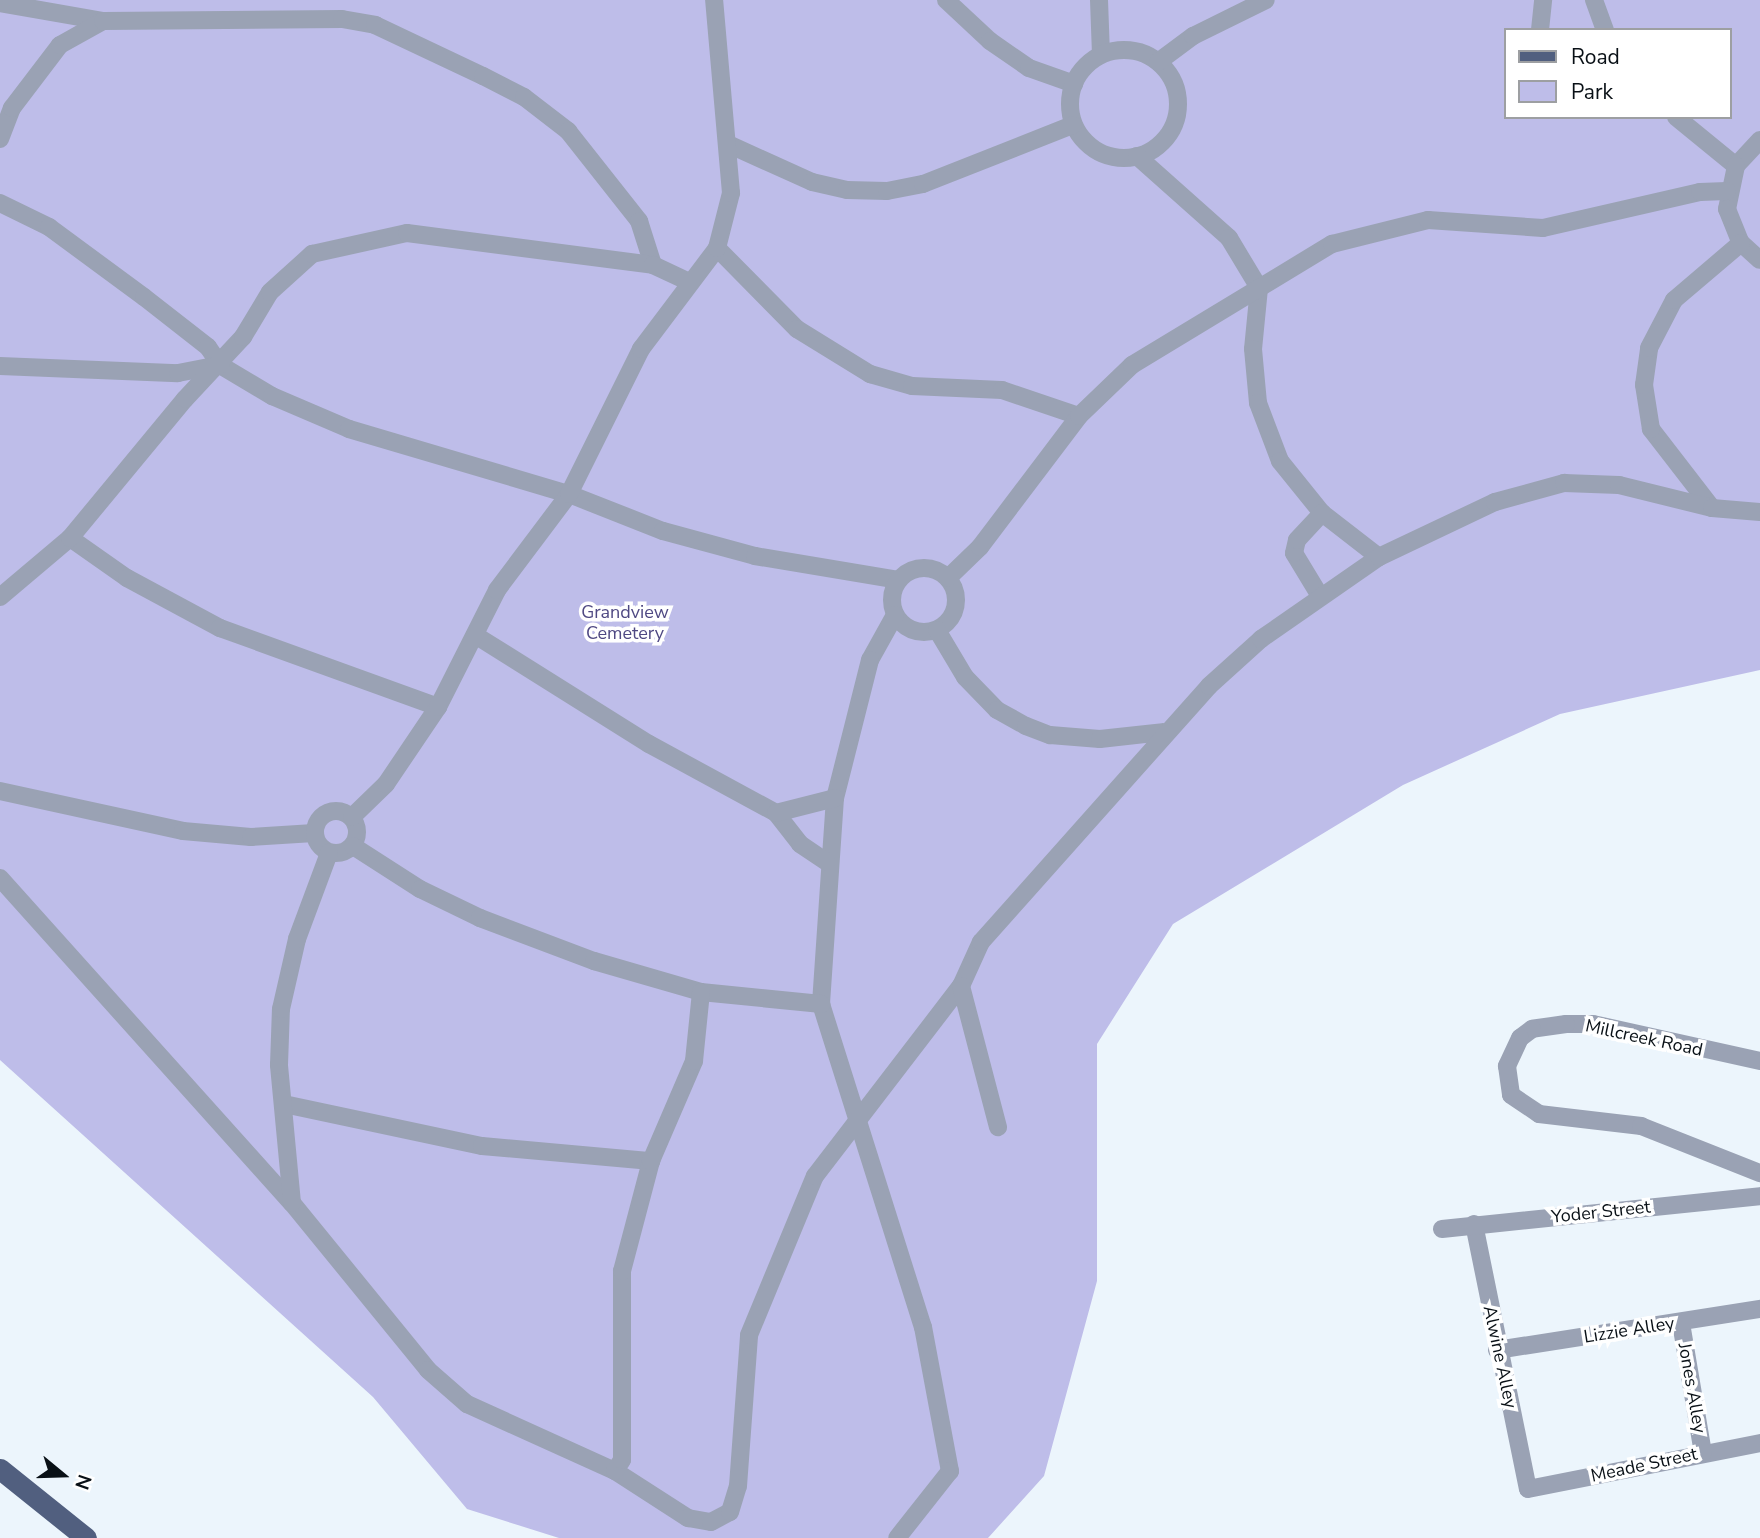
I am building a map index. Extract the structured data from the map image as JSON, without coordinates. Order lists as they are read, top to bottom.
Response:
{
  "streets": {
    "street": [
      "Millcreek Road",
      "Yoder Street",
      "Lizzie Alley",
      "Alwine Alley",
      "Jones Alley",
      "Meade Street"
    ]
  },
  "crossings": [
    ["Yoder Street", "Alwine Alley"],
    ["Lizzie Alley", "Alwine Alley"],
    ["Lizzie Alley", "Jones Alley"],
    ["Alwine Alley", "Meade Street"],
    ["Jones Alley", "Meade Street"]
  ],
  "parks": ["Grandview Cemetery"],
  "legend": ["Road", "Park"],
  "north": "right"
}
